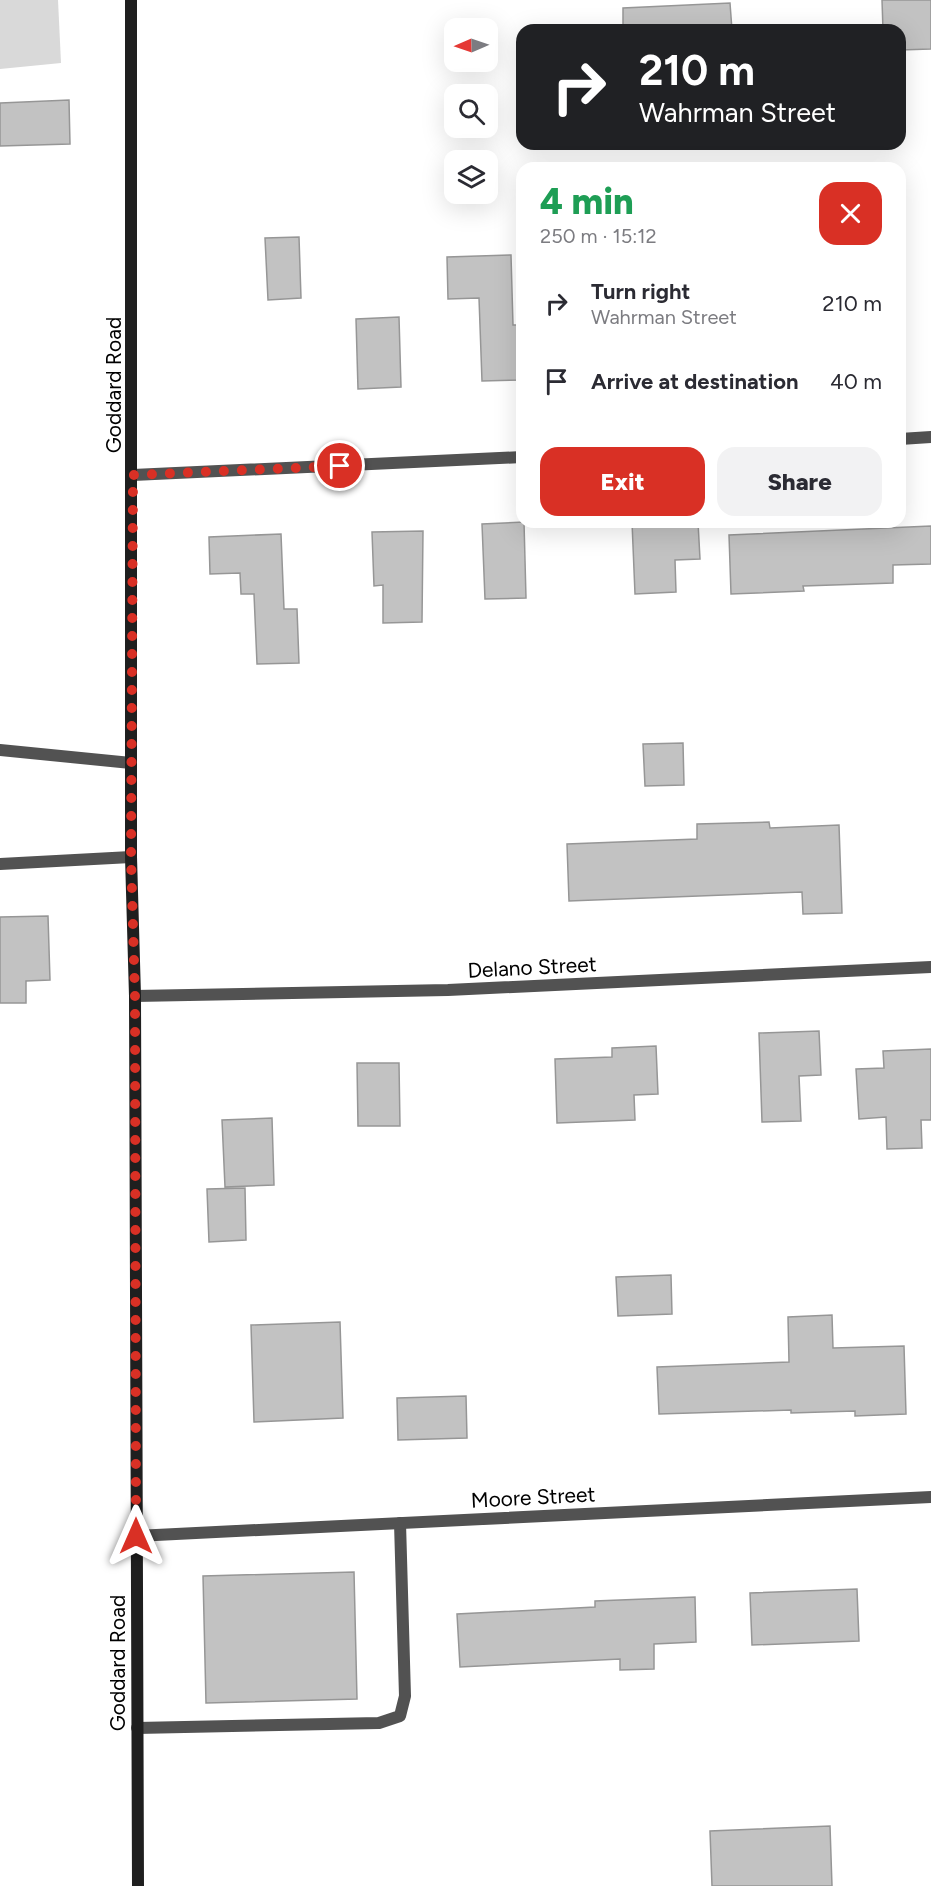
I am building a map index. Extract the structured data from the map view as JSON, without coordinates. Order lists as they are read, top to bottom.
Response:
{
  "streets": {
    "main road": ["Goddard Road"],
    "street": ["Delano Street", "Moore Street"]
  },
  "crossings": [
    ["Goddard Road", "Delano Street"],
    ["Goddard Road", "Moore Street"]
  ],
  "north": "left",
  "page": {
    "turn": ["210 m", "Wahrman Street"],
    "heading": ["4 min", "250 m · 15:12"],
    "list": [
      {
        "name": "Turn right",
        "note": "Wahrman Street",
        "value": "210 m"
      },
      {
        "name": "Arrive at destination",
        "value": "40 m"
      }
    ],
    "buttons": ["Exit", "Share"]
  }
}
